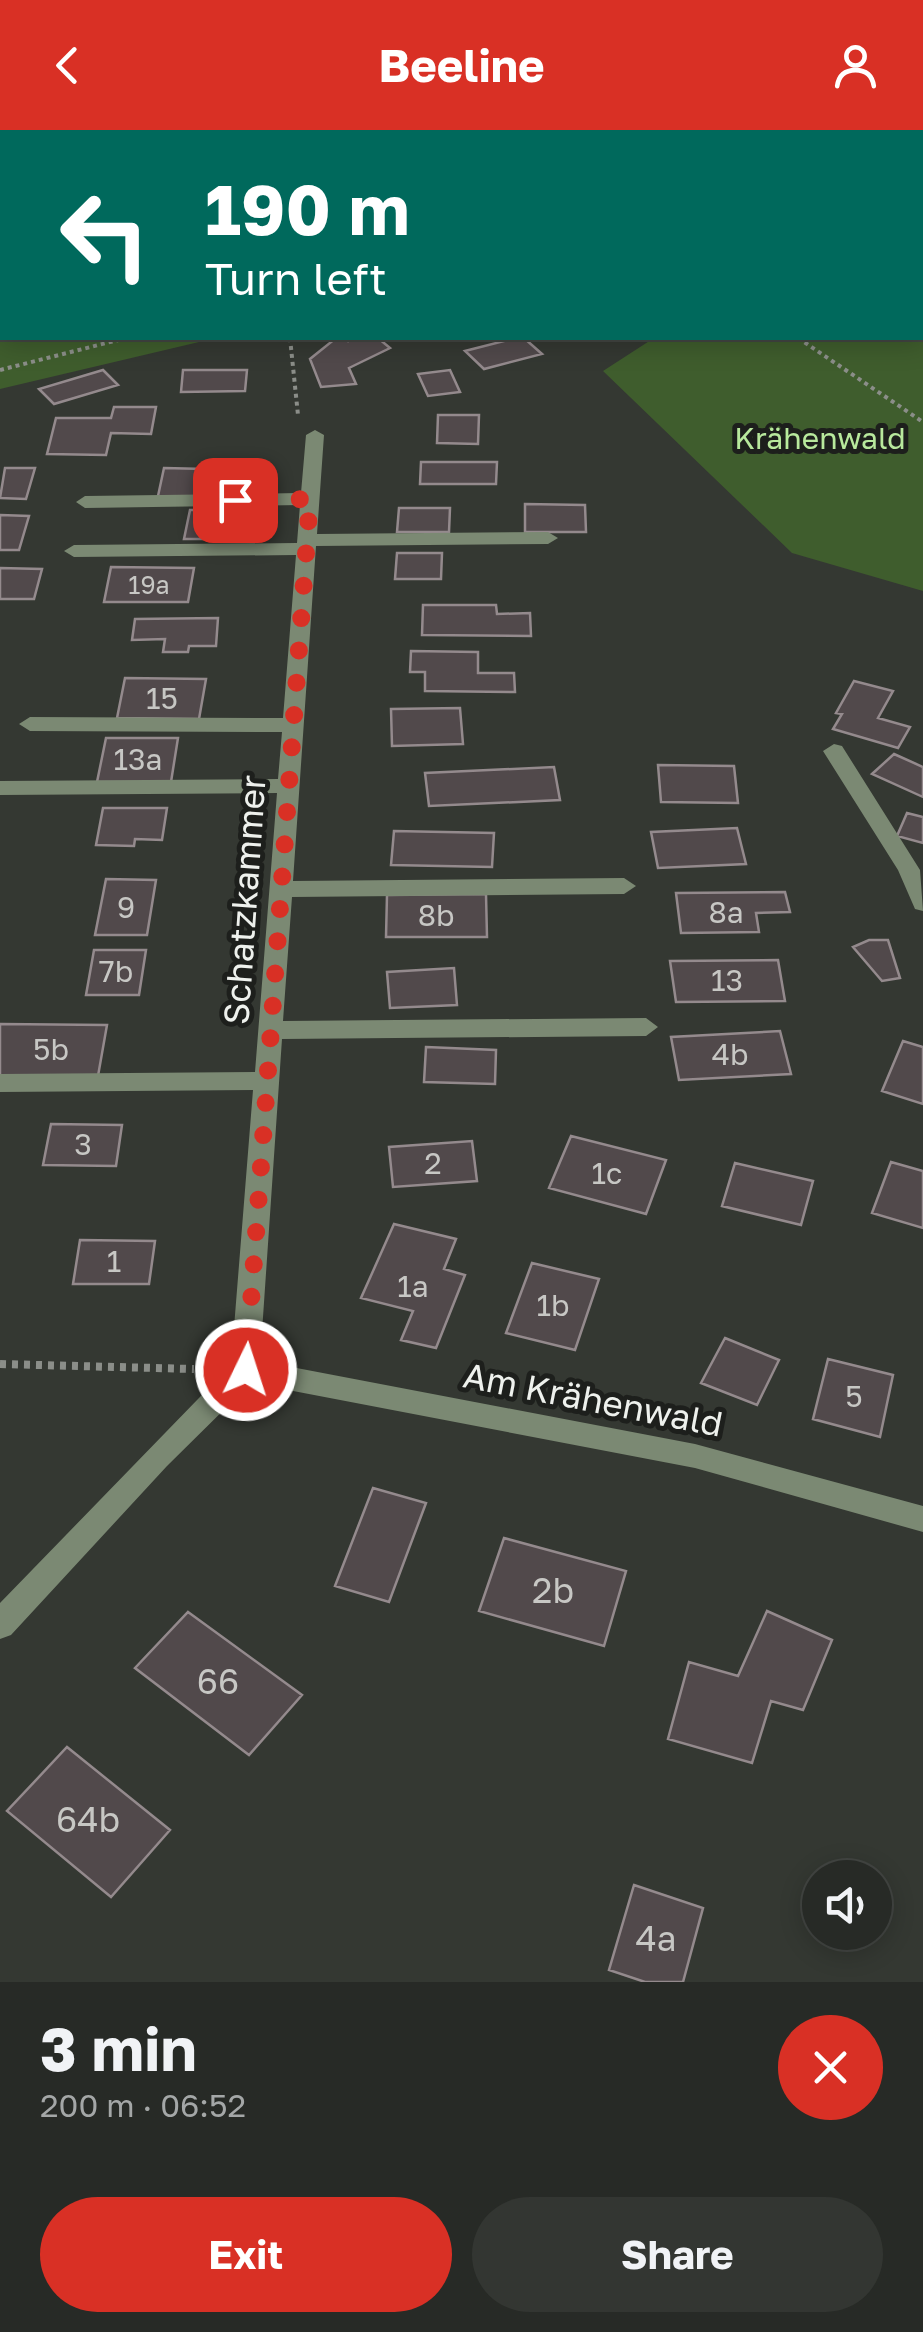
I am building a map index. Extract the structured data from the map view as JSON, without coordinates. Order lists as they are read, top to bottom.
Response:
{
  "streets": {
    "street": ["Schatzkammer", "Am Krähenwald"]
  },
  "crossings": [
    ["Schatzkammer", "Am Krähenwald"]
  ],
  "parks": ["Krähenwald"],
  "house_numbers": [
    "19a",
    "15",
    "13a",
    "9",
    "8a",
    "8b",
    "7b",
    "13",
    "5b",
    "4b",
    "3",
    "2",
    "1c",
    "1",
    "1a",
    "1b",
    "5",
    "2b",
    "66",
    "64b",
    "4a"
  ],
  "page": {
    "header": "Beeline",
    "turn": ["190 m", "Turn left"],
    "heading": ["3 min", "200 m · 06:52"],
    "buttons": ["Exit", "Share"]
  }
}
